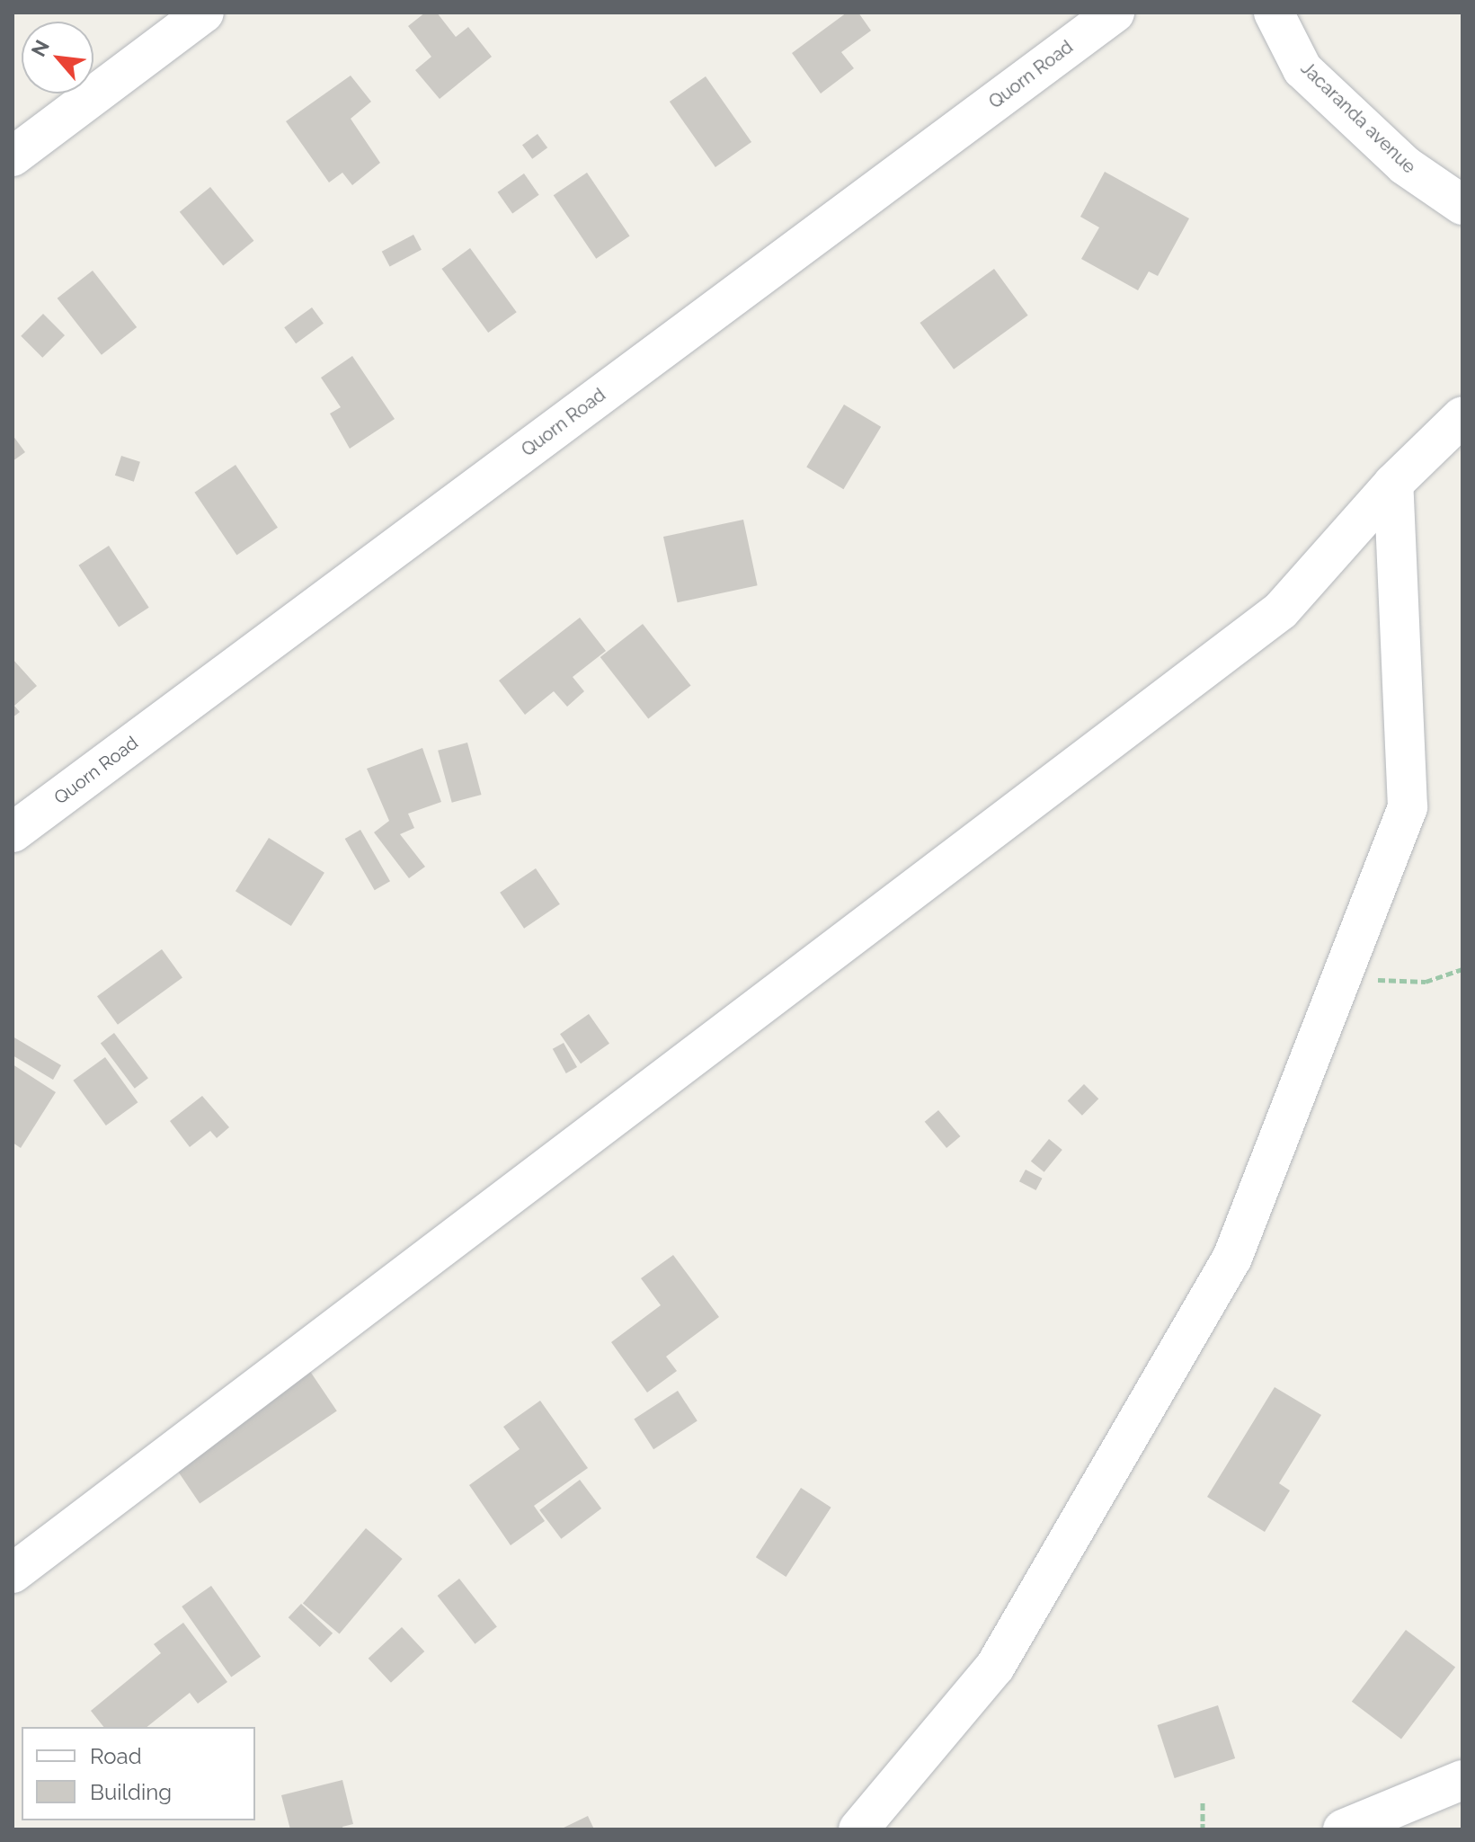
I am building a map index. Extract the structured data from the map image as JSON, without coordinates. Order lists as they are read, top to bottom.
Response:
{
  "streets": {
    "street": ["Quorn Road", "Jacaranda avenue"]
  },
  "legend": ["Road", "Building"],
  "north": "top left"
}
